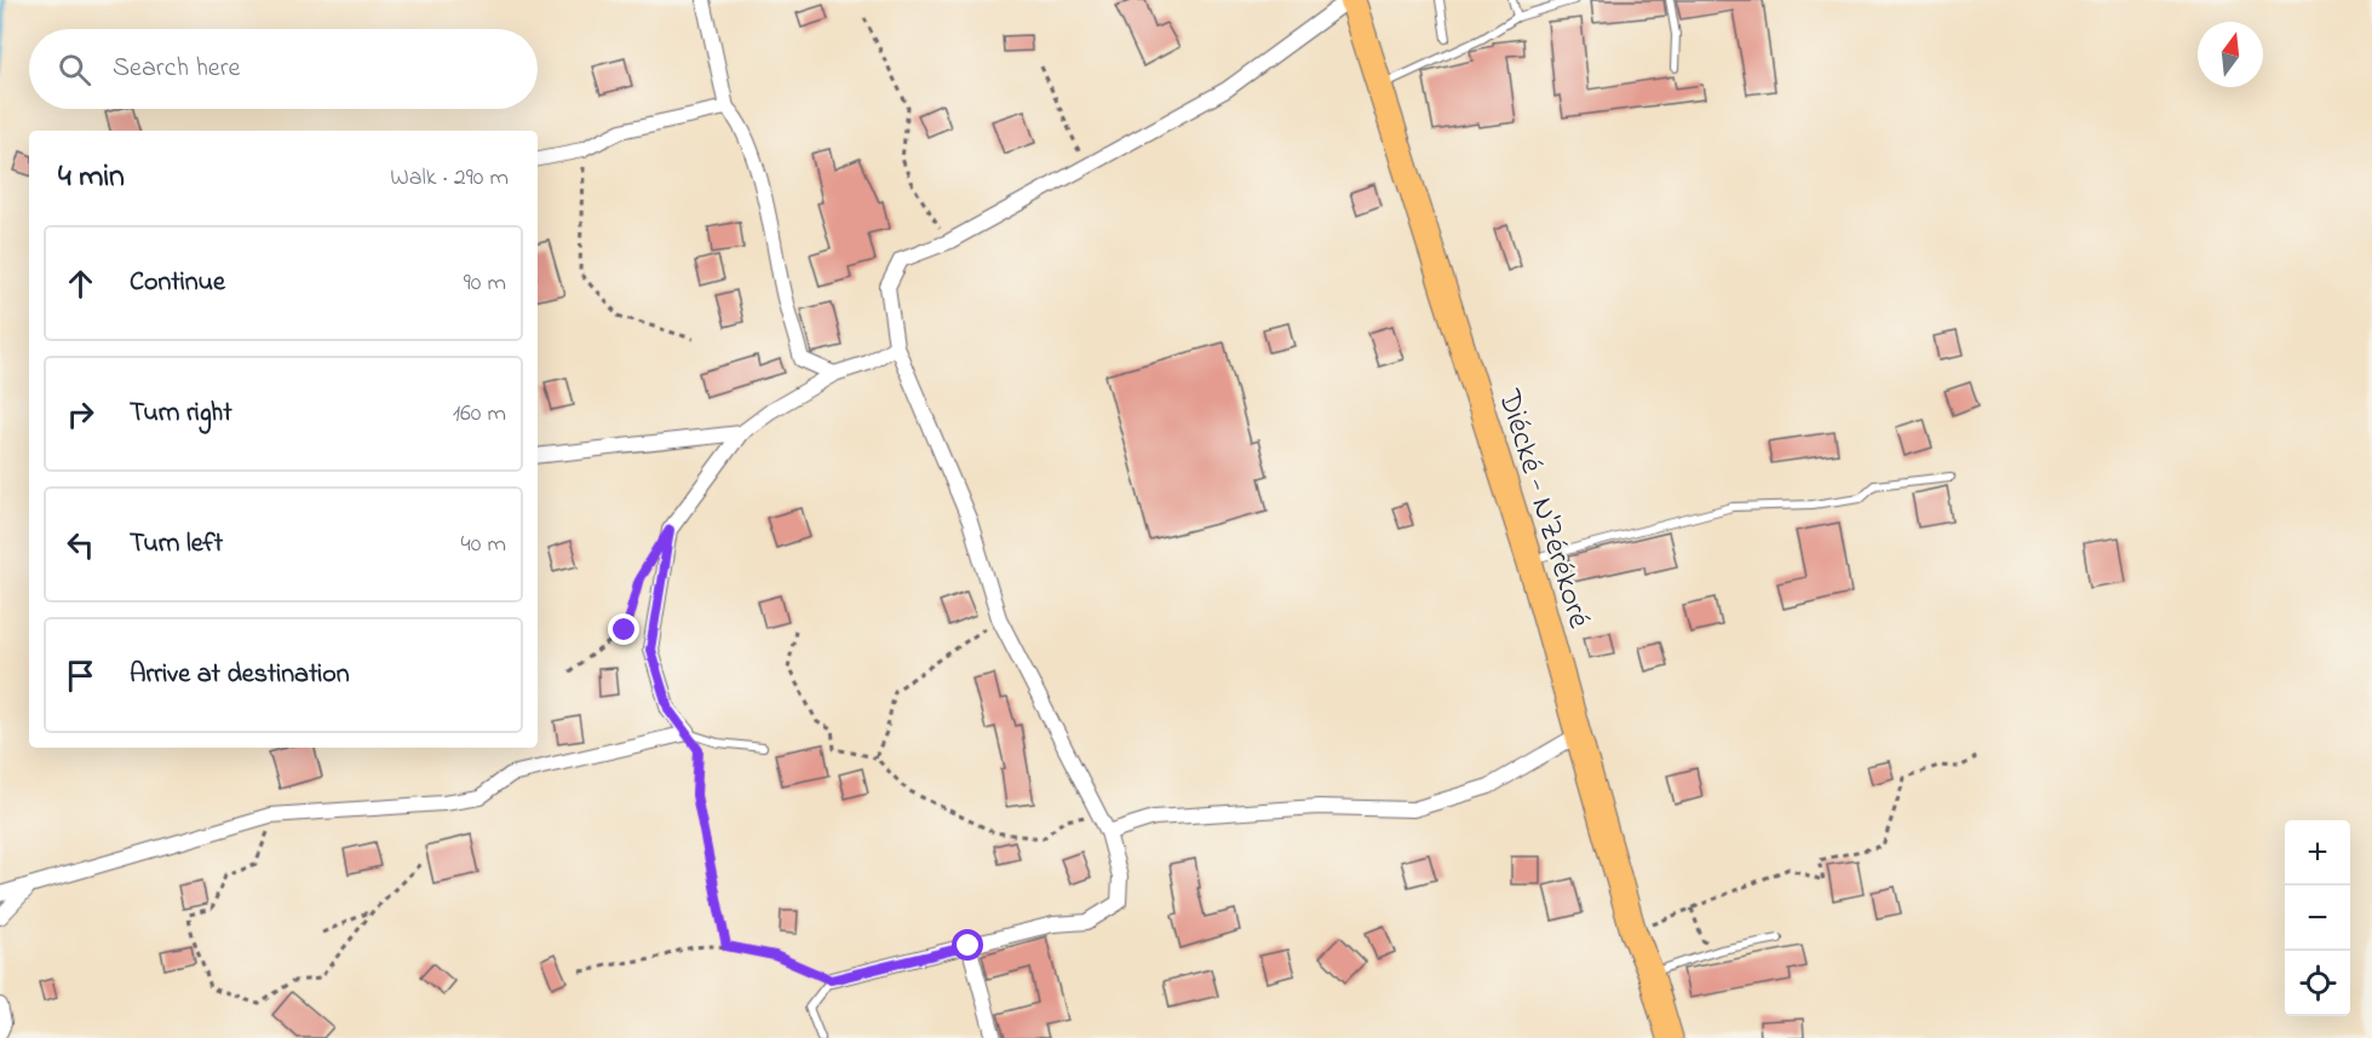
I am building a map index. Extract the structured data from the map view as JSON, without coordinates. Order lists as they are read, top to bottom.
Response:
{
  "streets": {
    "highway": ["Diécké - N'Zérékoré"]
  },
  "north": "top",
  "page": {
    "search": "Search here",
    "heading": ["4 min", "Walk · 290 m"],
    "list": [
      ["Continue", "90 m"],
      ["Turn right", "160 m"],
      ["Turn left", "40 m"],
      "Arrive at destination"
    ],
    "map_buttons": ["+", "−"]
  }
}
